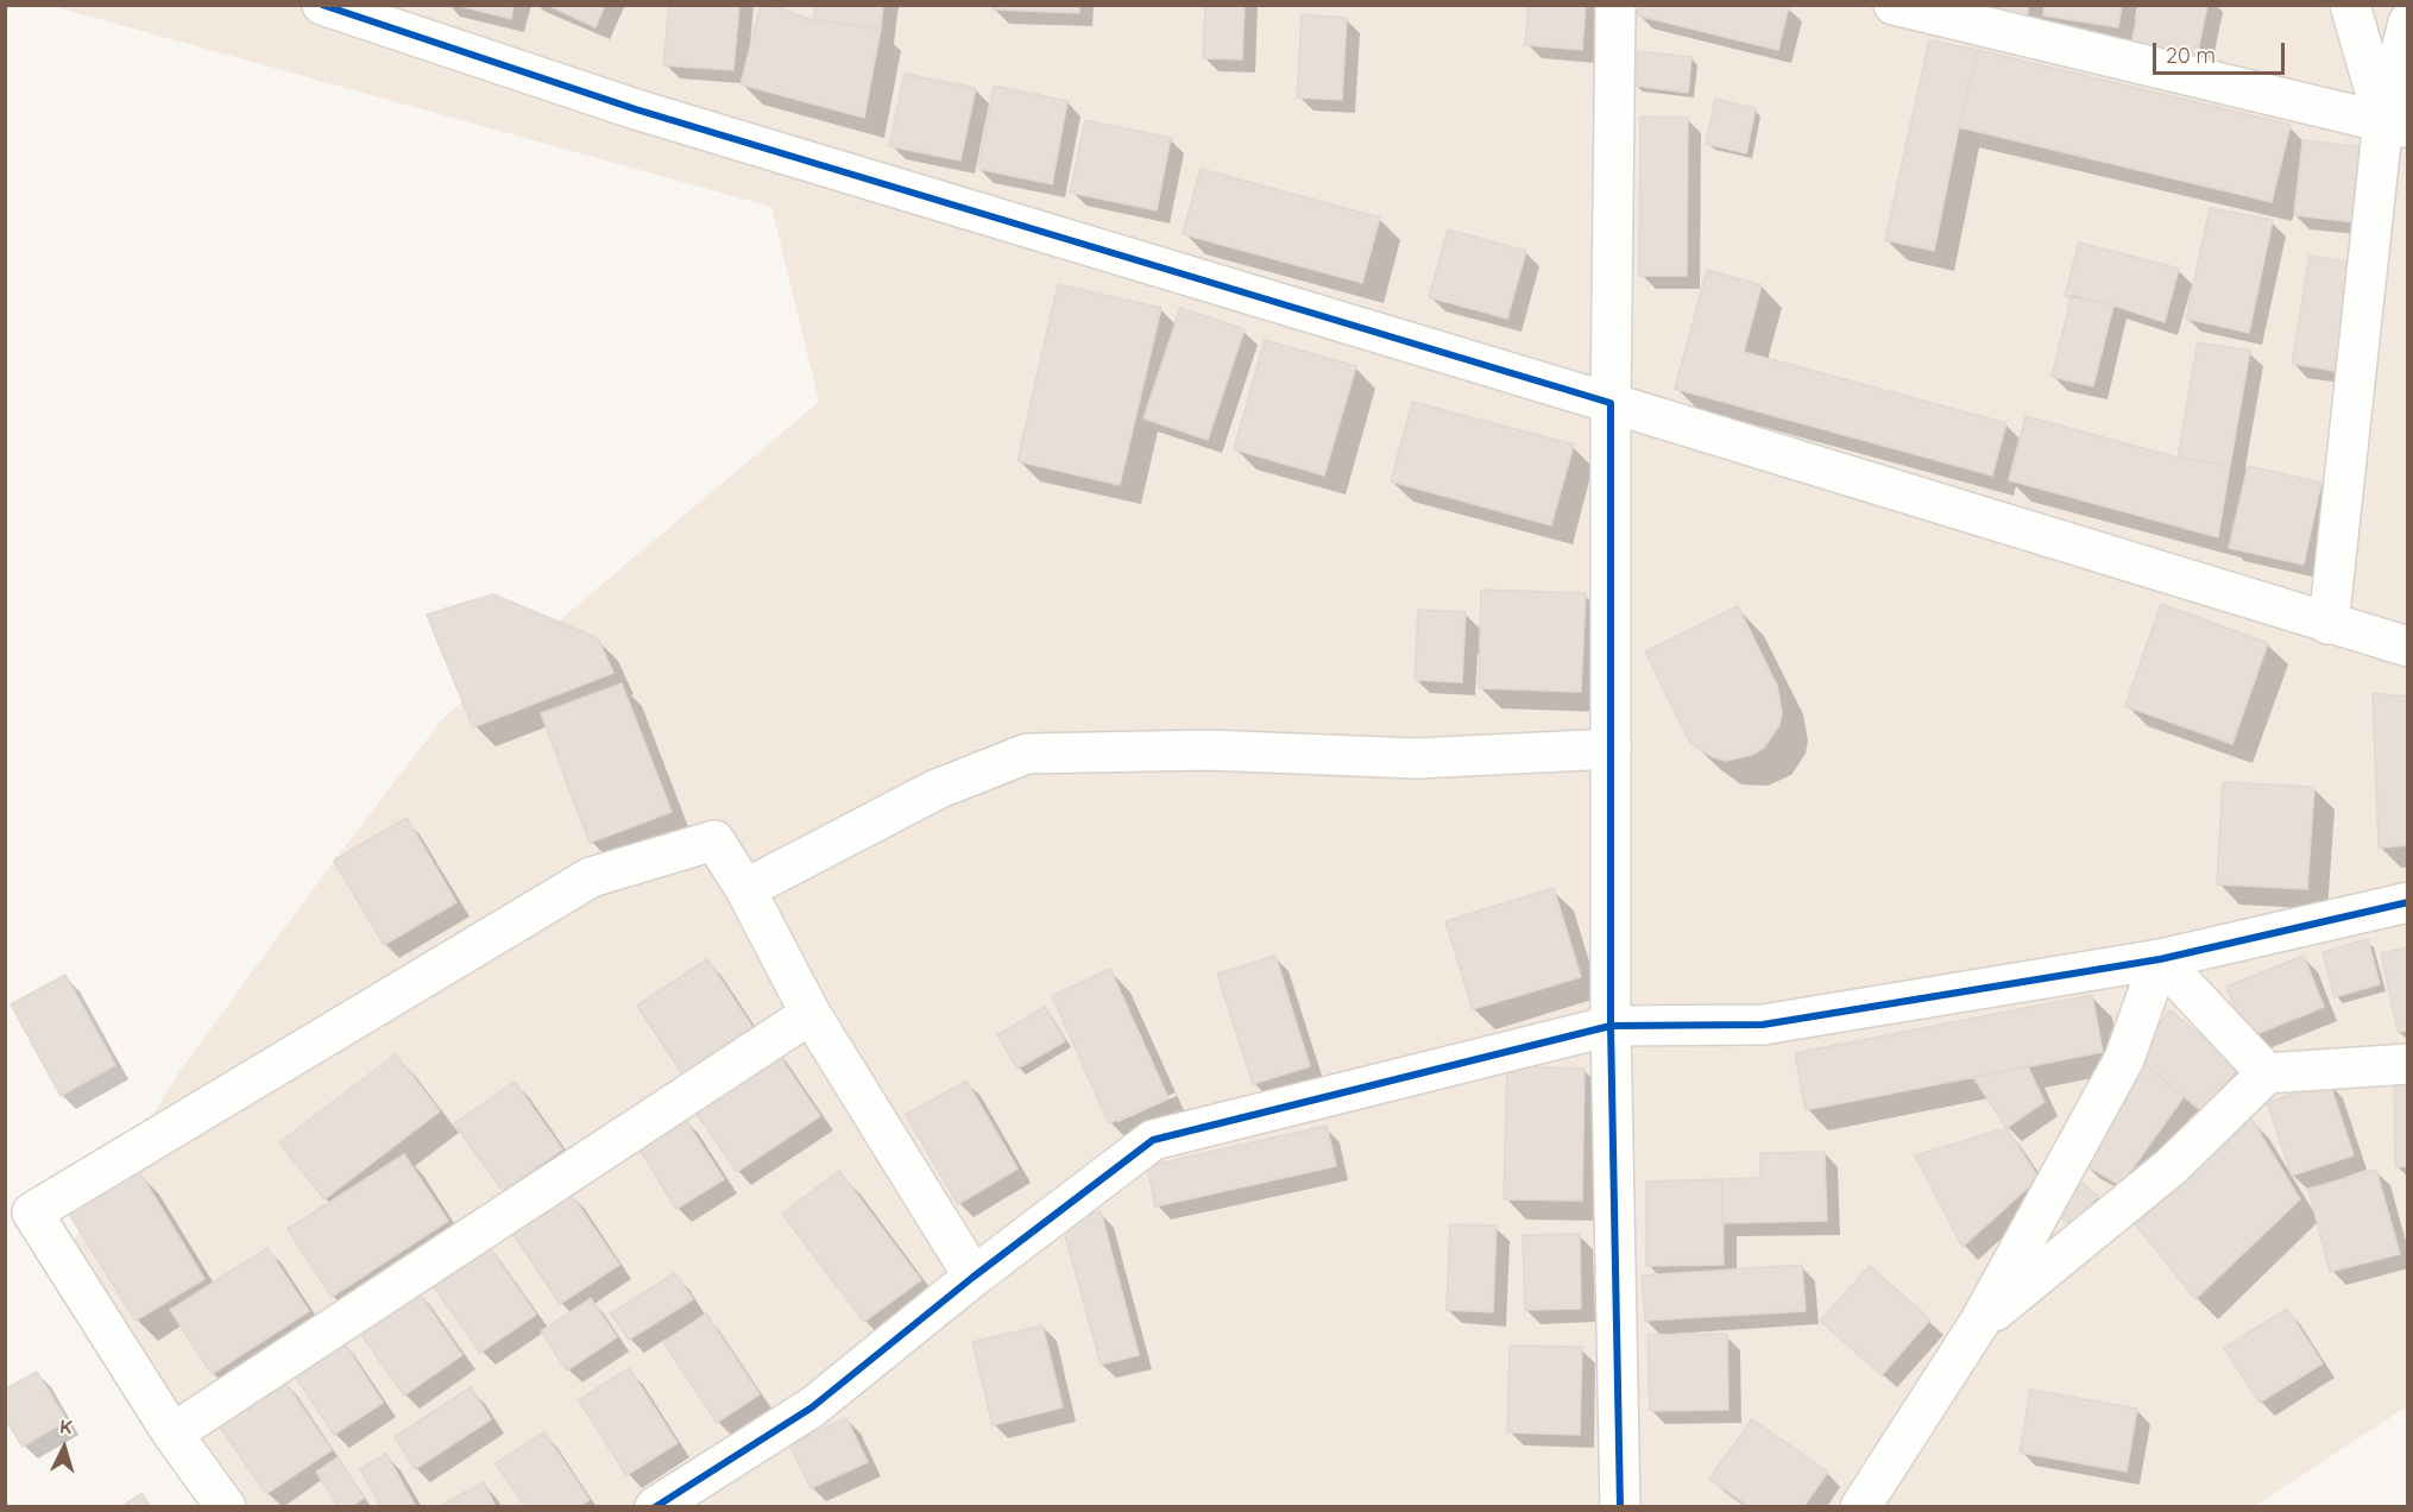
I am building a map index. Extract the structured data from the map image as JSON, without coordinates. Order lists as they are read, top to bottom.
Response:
{
  "scale_bar": "20 m",
  "north": "top"
}
